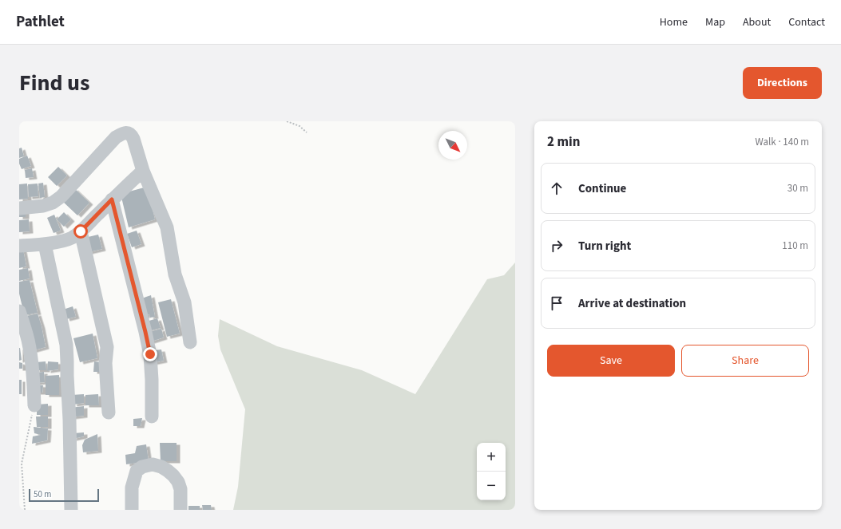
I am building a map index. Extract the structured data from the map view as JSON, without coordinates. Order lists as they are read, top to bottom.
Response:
{
  "scale_bar": "50 m",
  "north": "bottom right",
  "page": {
    "header": "Pathlet",
    "nav": [
      "Home",
      "Map",
      "About",
      "Contact"
    ],
    "title": "Find us",
    "buttons": [
      "Directions",
      ["Save", "Share"]
    ],
    "heading": ["2 min", "Walk · 140 m"],
    "list": [
      ["Continue", "30 m"],
      ["Turn right", "110 m"],
      "Arrive at destination"
    ],
    "map_buttons": ["+", "−"],
    "scale": "50 m"
  }
}
